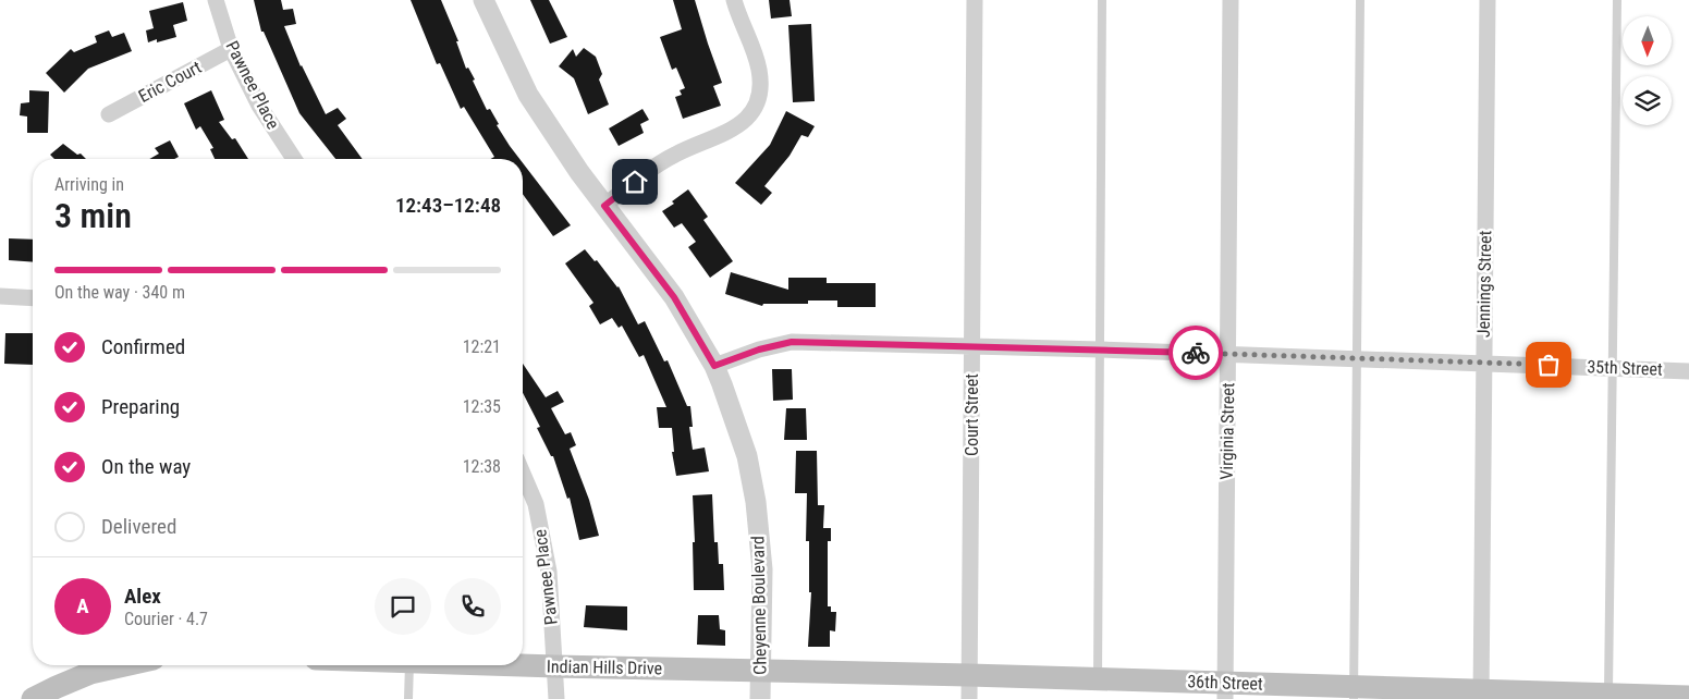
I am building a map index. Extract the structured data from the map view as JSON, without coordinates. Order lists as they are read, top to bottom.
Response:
{
  "streets": {
    "main road": ["Indian Hills Drive", "36th Street"],
    "street": [
      "Eric Court",
      "Pawnee Place",
      "Jennings Street",
      "35th Street",
      "Court Street",
      "Virginia Street",
      "Cheyenne Boulevard"
    ]
  },
  "crossings": [
    ["Eric Court", "Pawnee Place"],
    ["Pawnee Place", "Indian Hills Drive"],
    ["Jennings Street", "35th Street"],
    ["Jennings Street", "36th Street"],
    ["35th Street", "Court Street"],
    ["35th Street", "Virginia Street"],
    ["35th Street", "Cheyenne Boulevard"],
    ["Court Street", "36th Street"],
    ["Virginia Street", "36th Street"],
    ["Cheyenne Boulevard", "Indian Hills Drive"],
    ["Cheyenne Boulevard", "36th Street"],
    ["Indian Hills Drive", "36th Street"]
  ],
  "north": "bottom",
  "page": {
    "heading": ["3 min", "Arriving in", "12:43–12:48"],
    "panel": ["Alex", "Courier · 4.7"],
    "bar": "On the way · 340 m",
    "list": [
      ["Confirmed", "12:21"],
      ["Preparing", "12:35"],
      ["On the way", "12:38"],
      "Delivered"
    ],
    "round": "A"
  }
}
